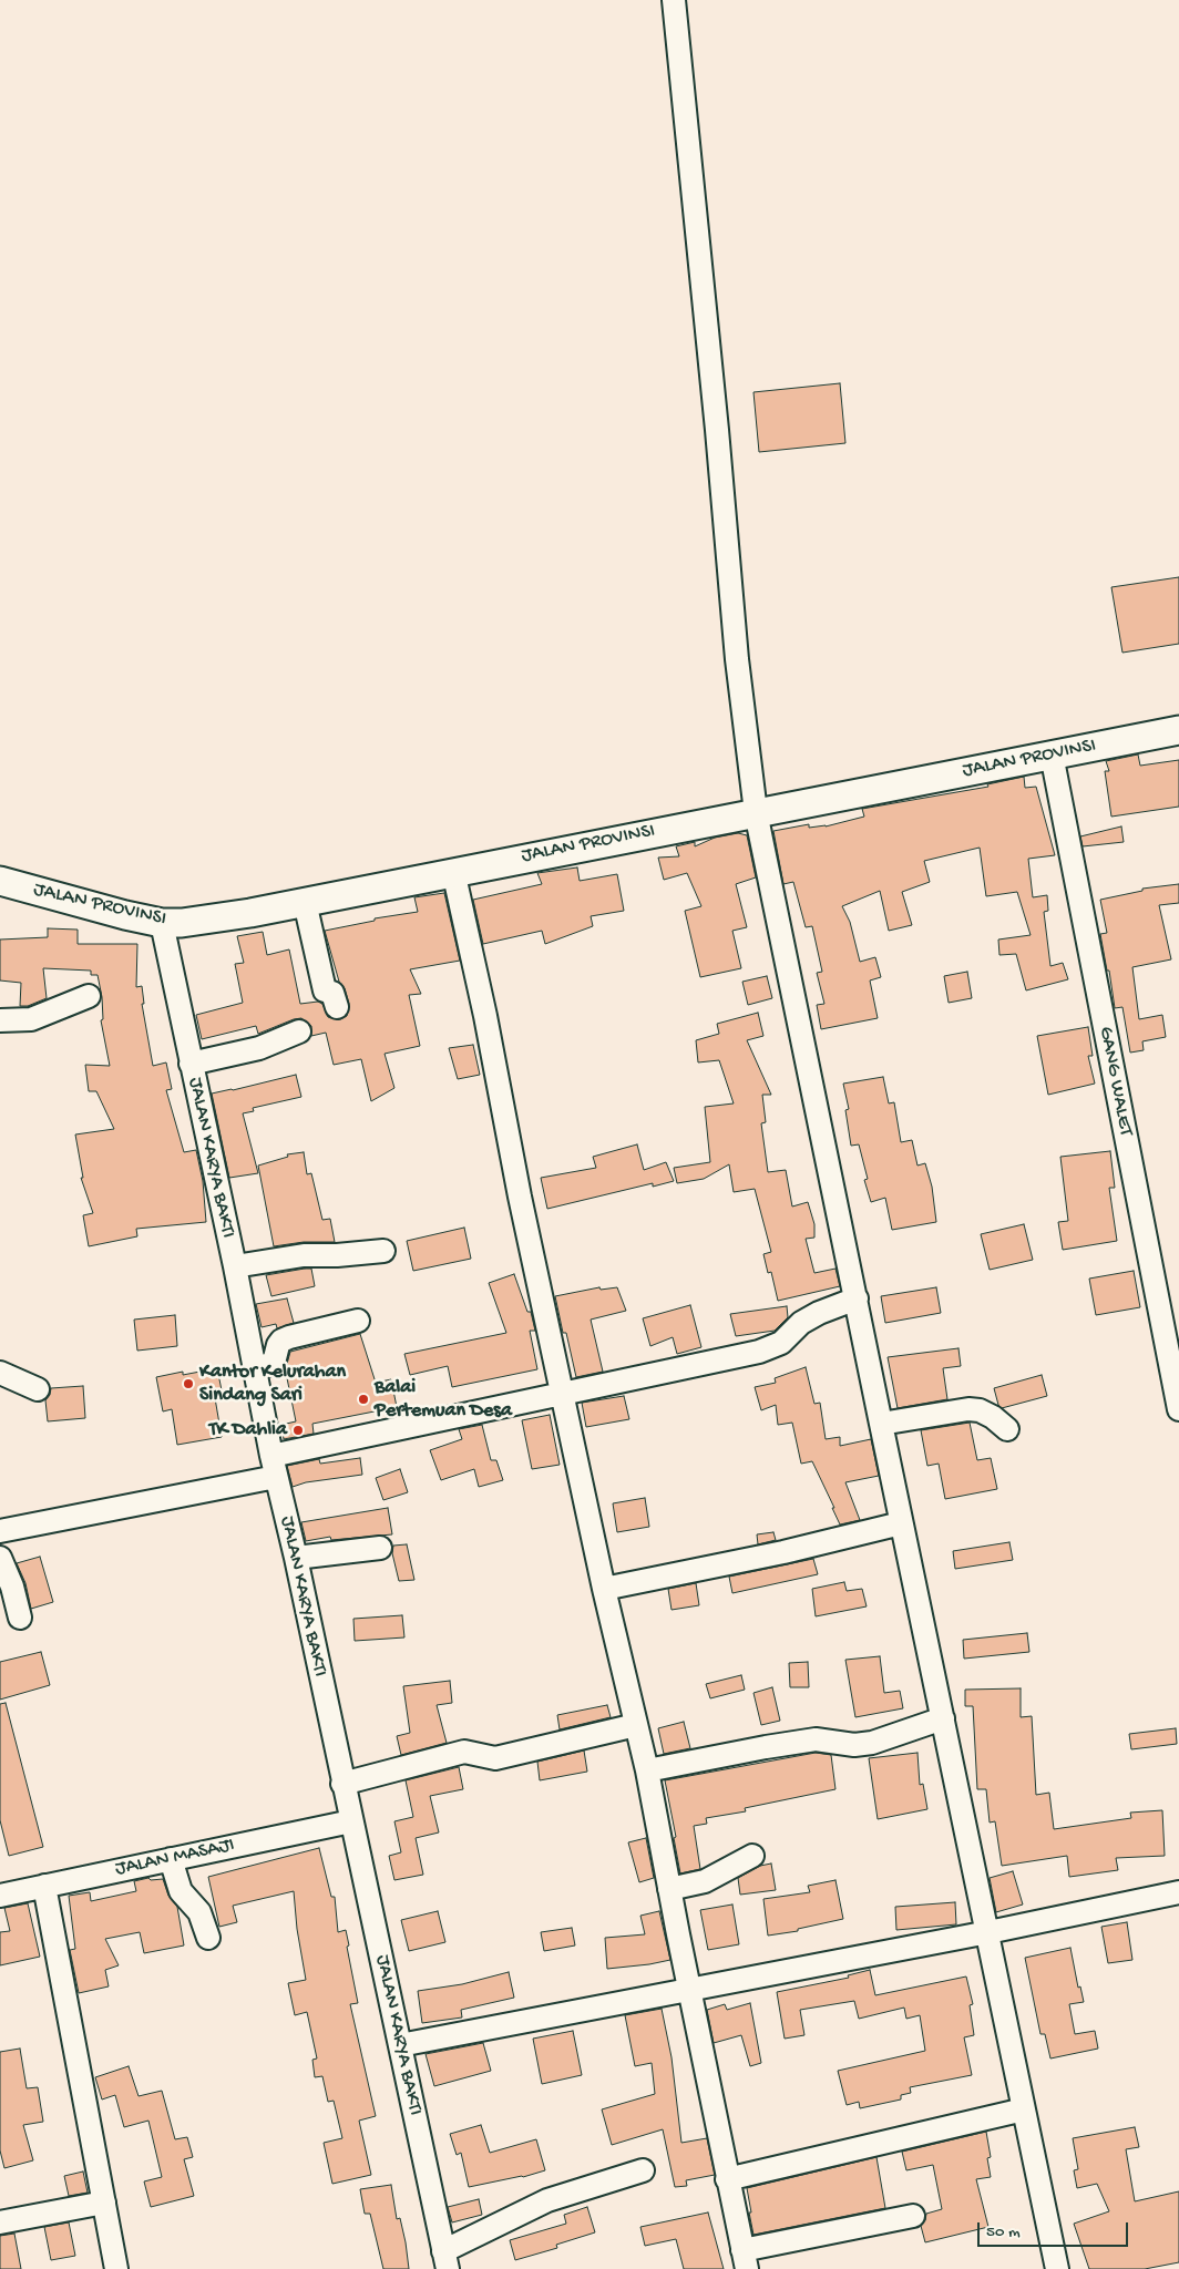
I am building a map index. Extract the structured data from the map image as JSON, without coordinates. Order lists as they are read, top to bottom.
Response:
{
  "streets": {
    "main road": ["JALAN PROVINSI"],
    "street": ["GANG WALET", "JALAN KARYA BAKTI", "JALAN MASAJI"]
  },
  "crossings": [
    ["JALAN PROVINSI", "GANG WALET"],
    ["JALAN PROVINSI", "JALAN KARYA BAKTI"],
    ["JALAN KARYA BAKTI", "JALAN MASAJI"]
  ],
  "places": ["Kantor Kelurahan Sindang Sari", "Balai Pertemuan Desa", "TK Dahlia"],
  "scale_bar": "50 m"
}
